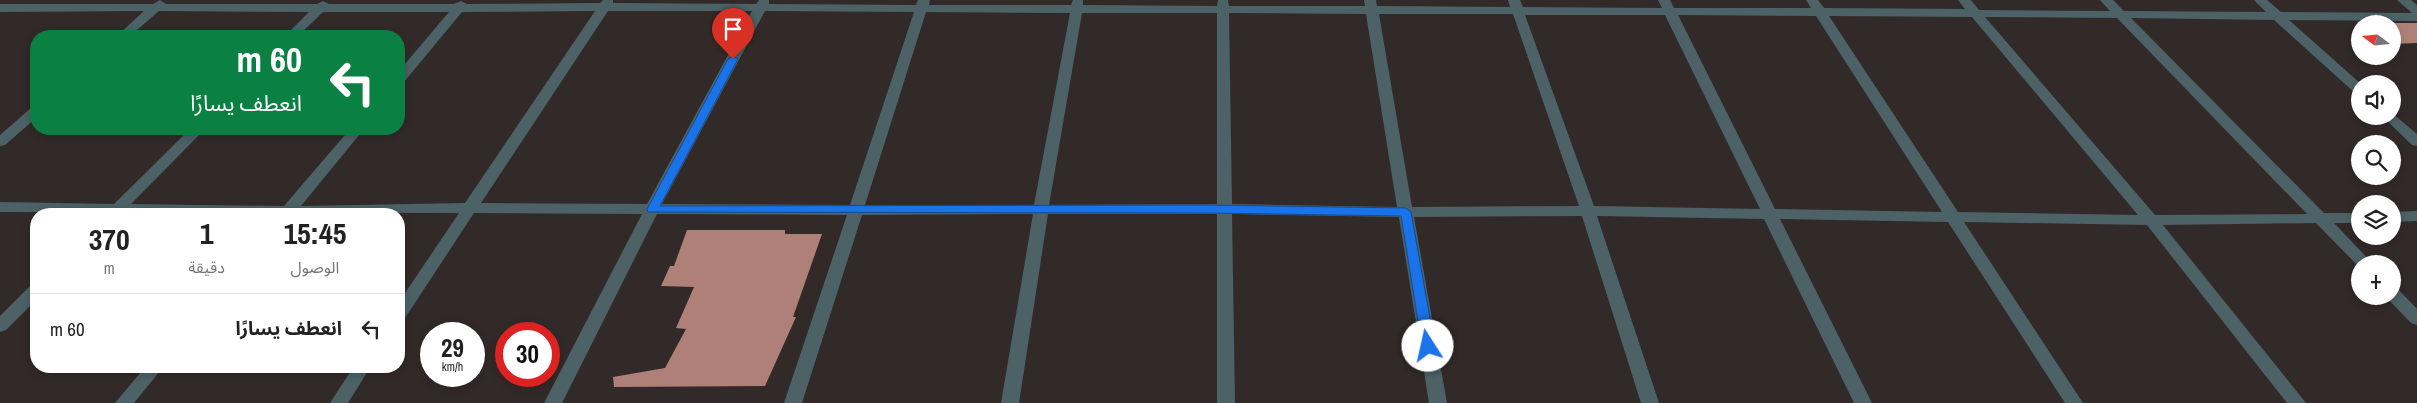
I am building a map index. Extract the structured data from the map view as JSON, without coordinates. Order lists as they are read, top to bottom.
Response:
{
  "north": "left",
  "page": {
    "map_buttons": "+",
    "turn": ["60 m", "انعطف يسارًا"],
    "eta": [
      "15:45",
      "الوصول",
      "1",
      "دقيقة",
      "370",
      "m"
    ],
    "list": [
      {
        "name": "انعطف يسارًا",
        "value": "60 m"
      }
    ],
    "speed": "29 km/h",
    "limit": "30"
  }
}
